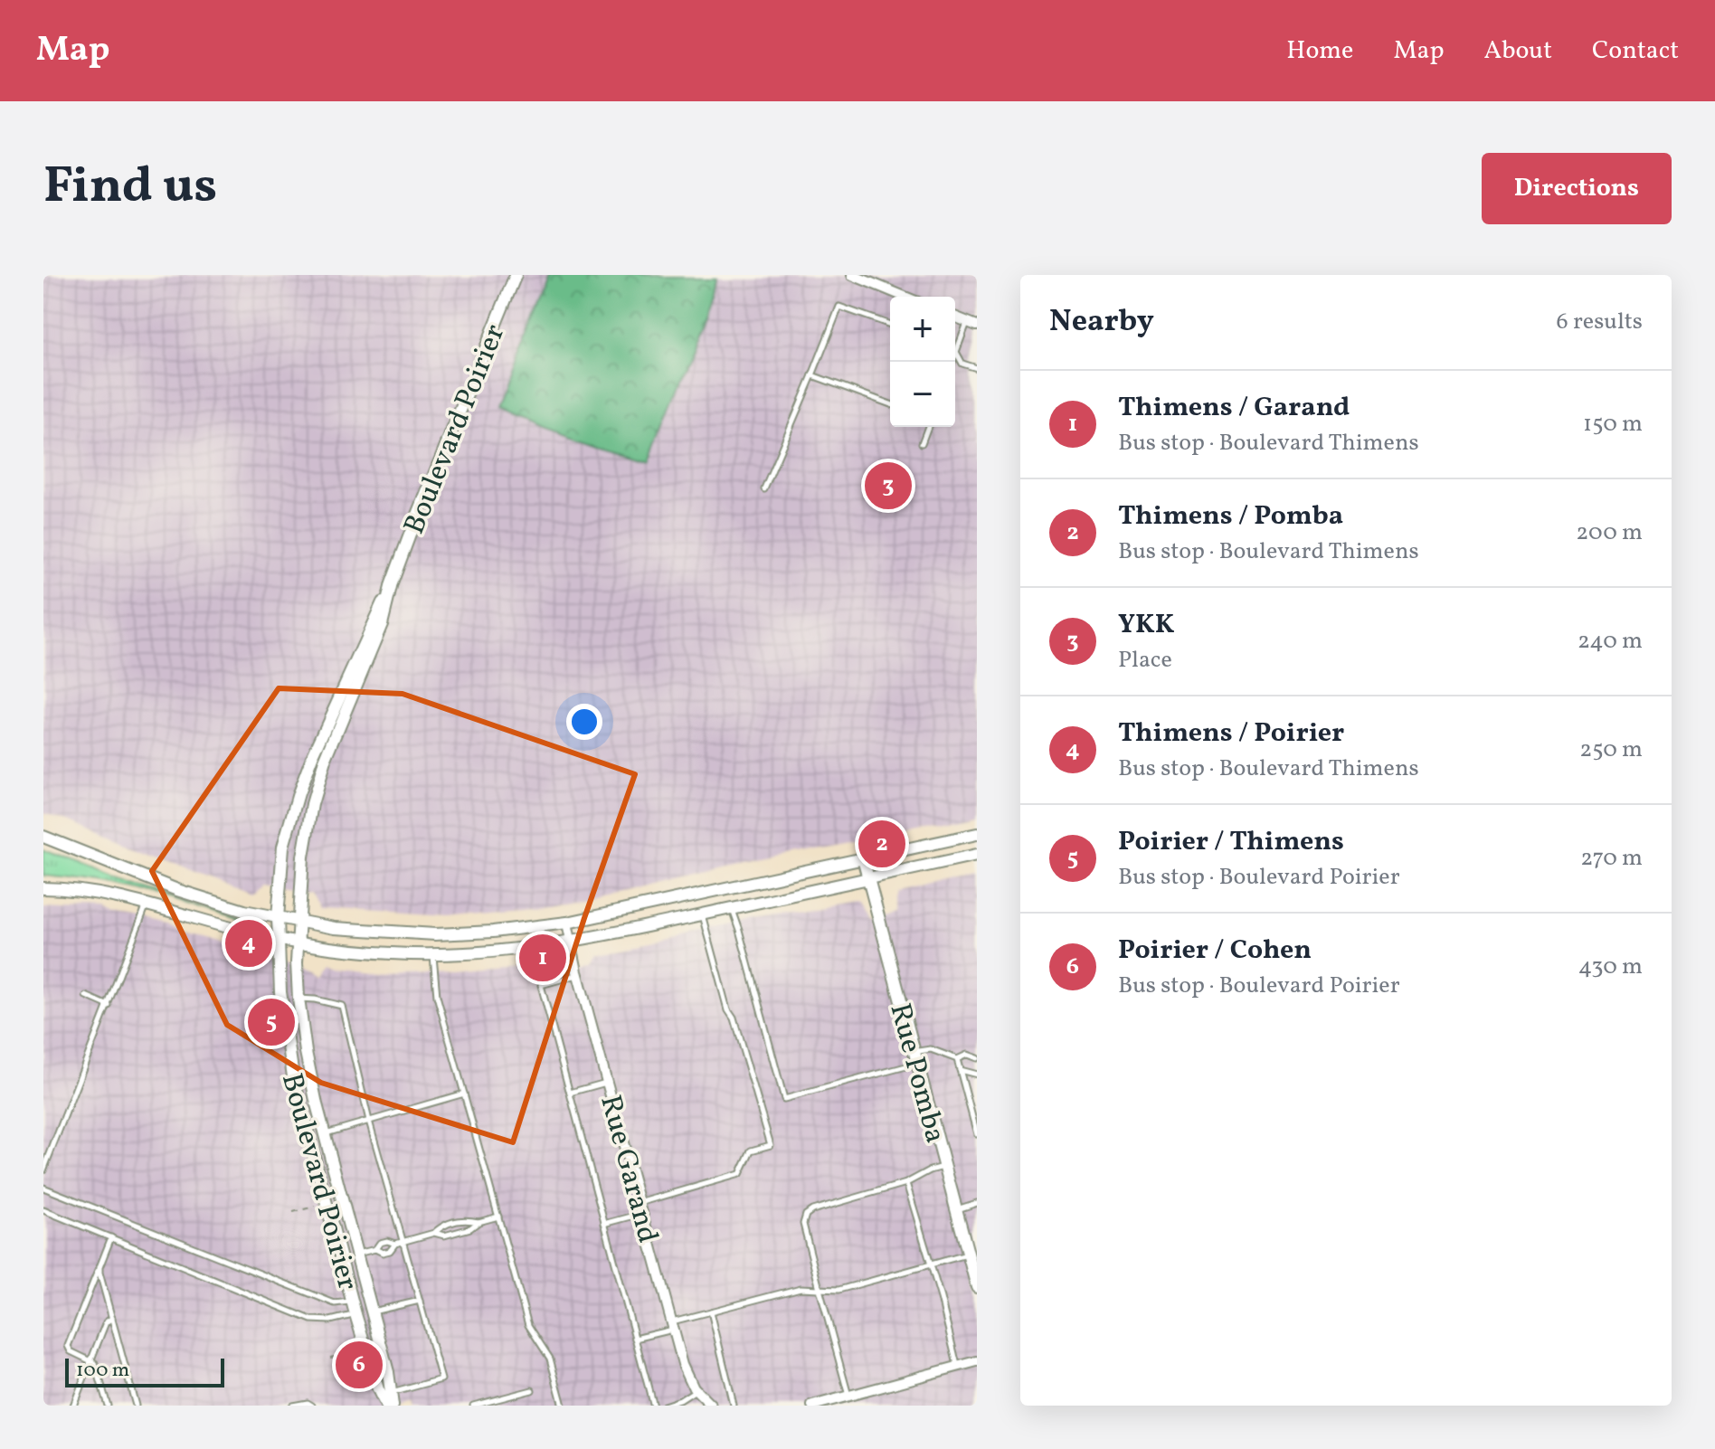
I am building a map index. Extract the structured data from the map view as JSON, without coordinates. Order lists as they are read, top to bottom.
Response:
{
  "streets": {
    "street": ["Boulevard Poirier", "Rue Pomba", "Rue Garand"]
  },
  "scale_bar": "100 m",
  "page": {
    "header": "Map",
    "nav": [
      "Home",
      "Map",
      "About",
      "Contact"
    ],
    "title": "Find us",
    "buttons": "Directions",
    "heading": ["Nearby", "6 results"],
    "map_buttons": ["+", "−"],
    "list": [
      {
        "mark": "1",
        "name": "Thimens / Garand",
        "note": "Bus stop · Boulevard Thimens",
        "value": "150 m"
      },
      {
        "mark": "2",
        "name": "Thimens / Pomba",
        "note": "Bus stop · Boulevard Thimens",
        "value": "200 m"
      },
      {
        "mark": "3",
        "name": "YKK",
        "note": "Place",
        "value": "240 m"
      },
      {
        "mark": "4",
        "name": "Thimens / Poirier",
        "note": "Bus stop · Boulevard Thimens",
        "value": "250 m"
      },
      {
        "mark": "5",
        "name": "Poirier / Thimens",
        "note": "Bus stop · Boulevard Poirier",
        "value": "270 m"
      },
      {
        "mark": "6",
        "name": "Poirier / Cohen",
        "note": "Bus stop · Boulevard Poirier",
        "value": "430 m"
      }
    ],
    "pins": [
      "3",
      "2",
      "4",
      "1",
      "5",
      "6"
    ],
    "scale": "100 m"
  }
}
